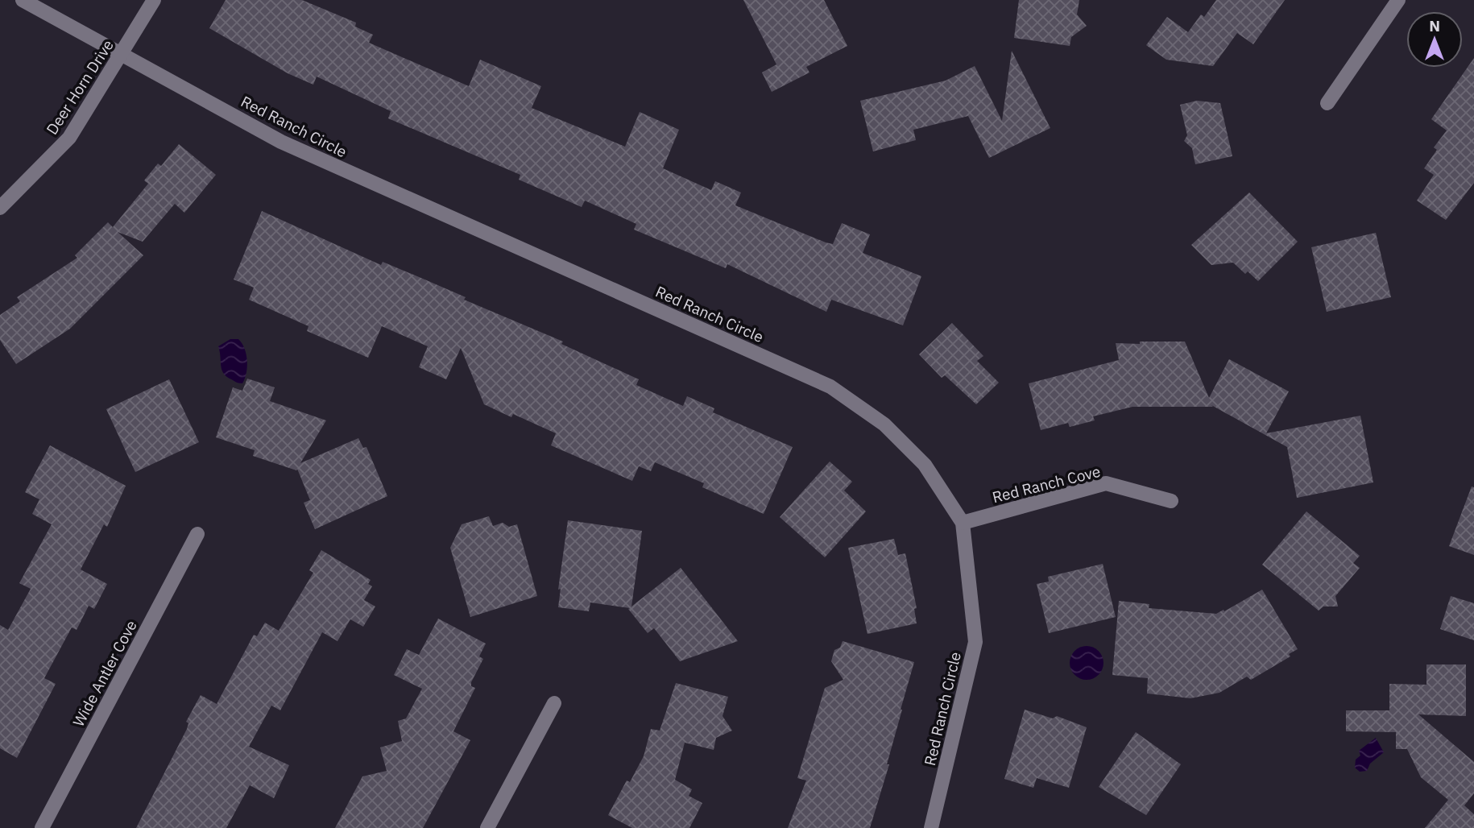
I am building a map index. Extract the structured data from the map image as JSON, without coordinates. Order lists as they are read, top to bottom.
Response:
{
  "streets": {
    "street": [
      "Deer Horn Drive",
      "Red Ranch Circle",
      "Red Ranch Cove",
      "Wide Antler Cove"
    ]
  },
  "crossings": [
    ["Deer Horn Drive", "Red Ranch Circle"],
    ["Red Ranch Circle", "Red Ranch Cove"]
  ],
  "north": "top"
}
